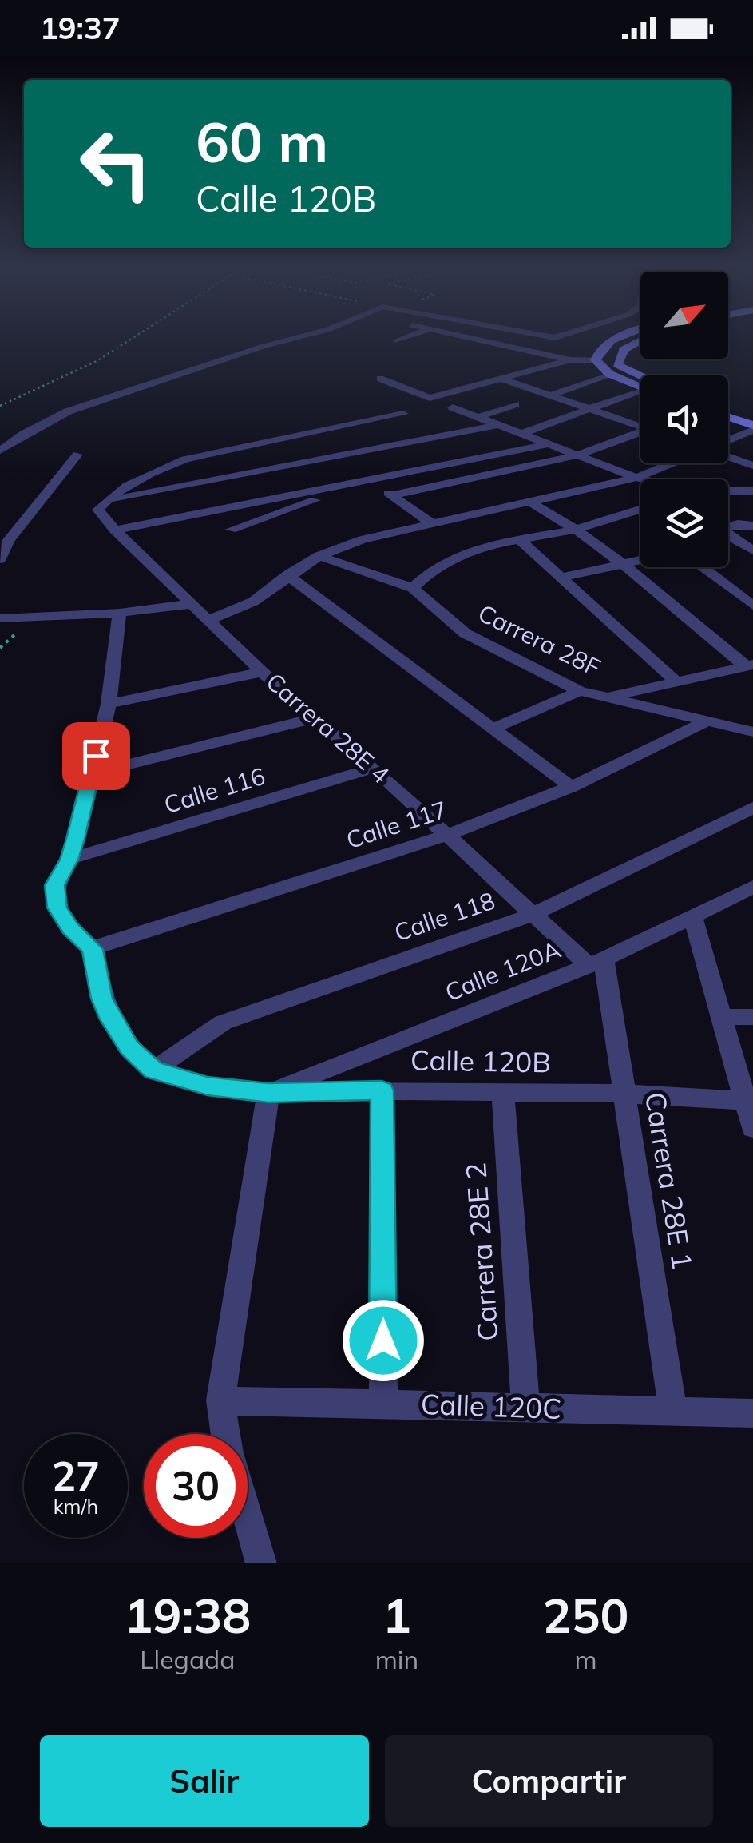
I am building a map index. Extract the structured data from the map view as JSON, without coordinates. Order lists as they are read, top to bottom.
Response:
{
  "streets": {
    "street": [
      "Carrera 28F",
      "Carrera 28E 4",
      "Calle 116",
      "Calle 117",
      "Calle 118",
      "Calle 120A",
      "Calle 120B",
      "Carrera 28E 1",
      "Carrera 28E 2",
      "Calle 120C"
    ]
  },
  "crossings": [
    ["Carrera 28F", "Calle 117"],
    ["Carrera 28E 4", "Calle 116"],
    ["Carrera 28E 4", "Calle 117"],
    ["Carrera 28E 4", "Calle 118"],
    ["Carrera 28E 4", "Calle 120A"],
    ["Carrera 28E 4", "Carrera 28E 1"],
    ["Calle 118", "Calle 120B"],
    ["Calle 120A", "Calle 120B"],
    ["Calle 120A", "Carrera 28E 1"],
    ["Calle 120B", "Carrera 28E 1"],
    ["Calle 120B", "Carrera 28E 2"],
    ["Carrera 28E 1", "Calle 120C"],
    ["Carrera 28E 2", "Calle 120C"]
  ],
  "north": "top right",
  "page": {
    "status": "19:37",
    "turn": ["60 m", "Calle 120B"],
    "speed": "27 km/h",
    "limit": "30",
    "eta": [
      "19:38",
      "Llegada",
      "1",
      "min",
      "250",
      "m"
    ],
    "buttons": ["Salir", "Compartir"]
  }
}
